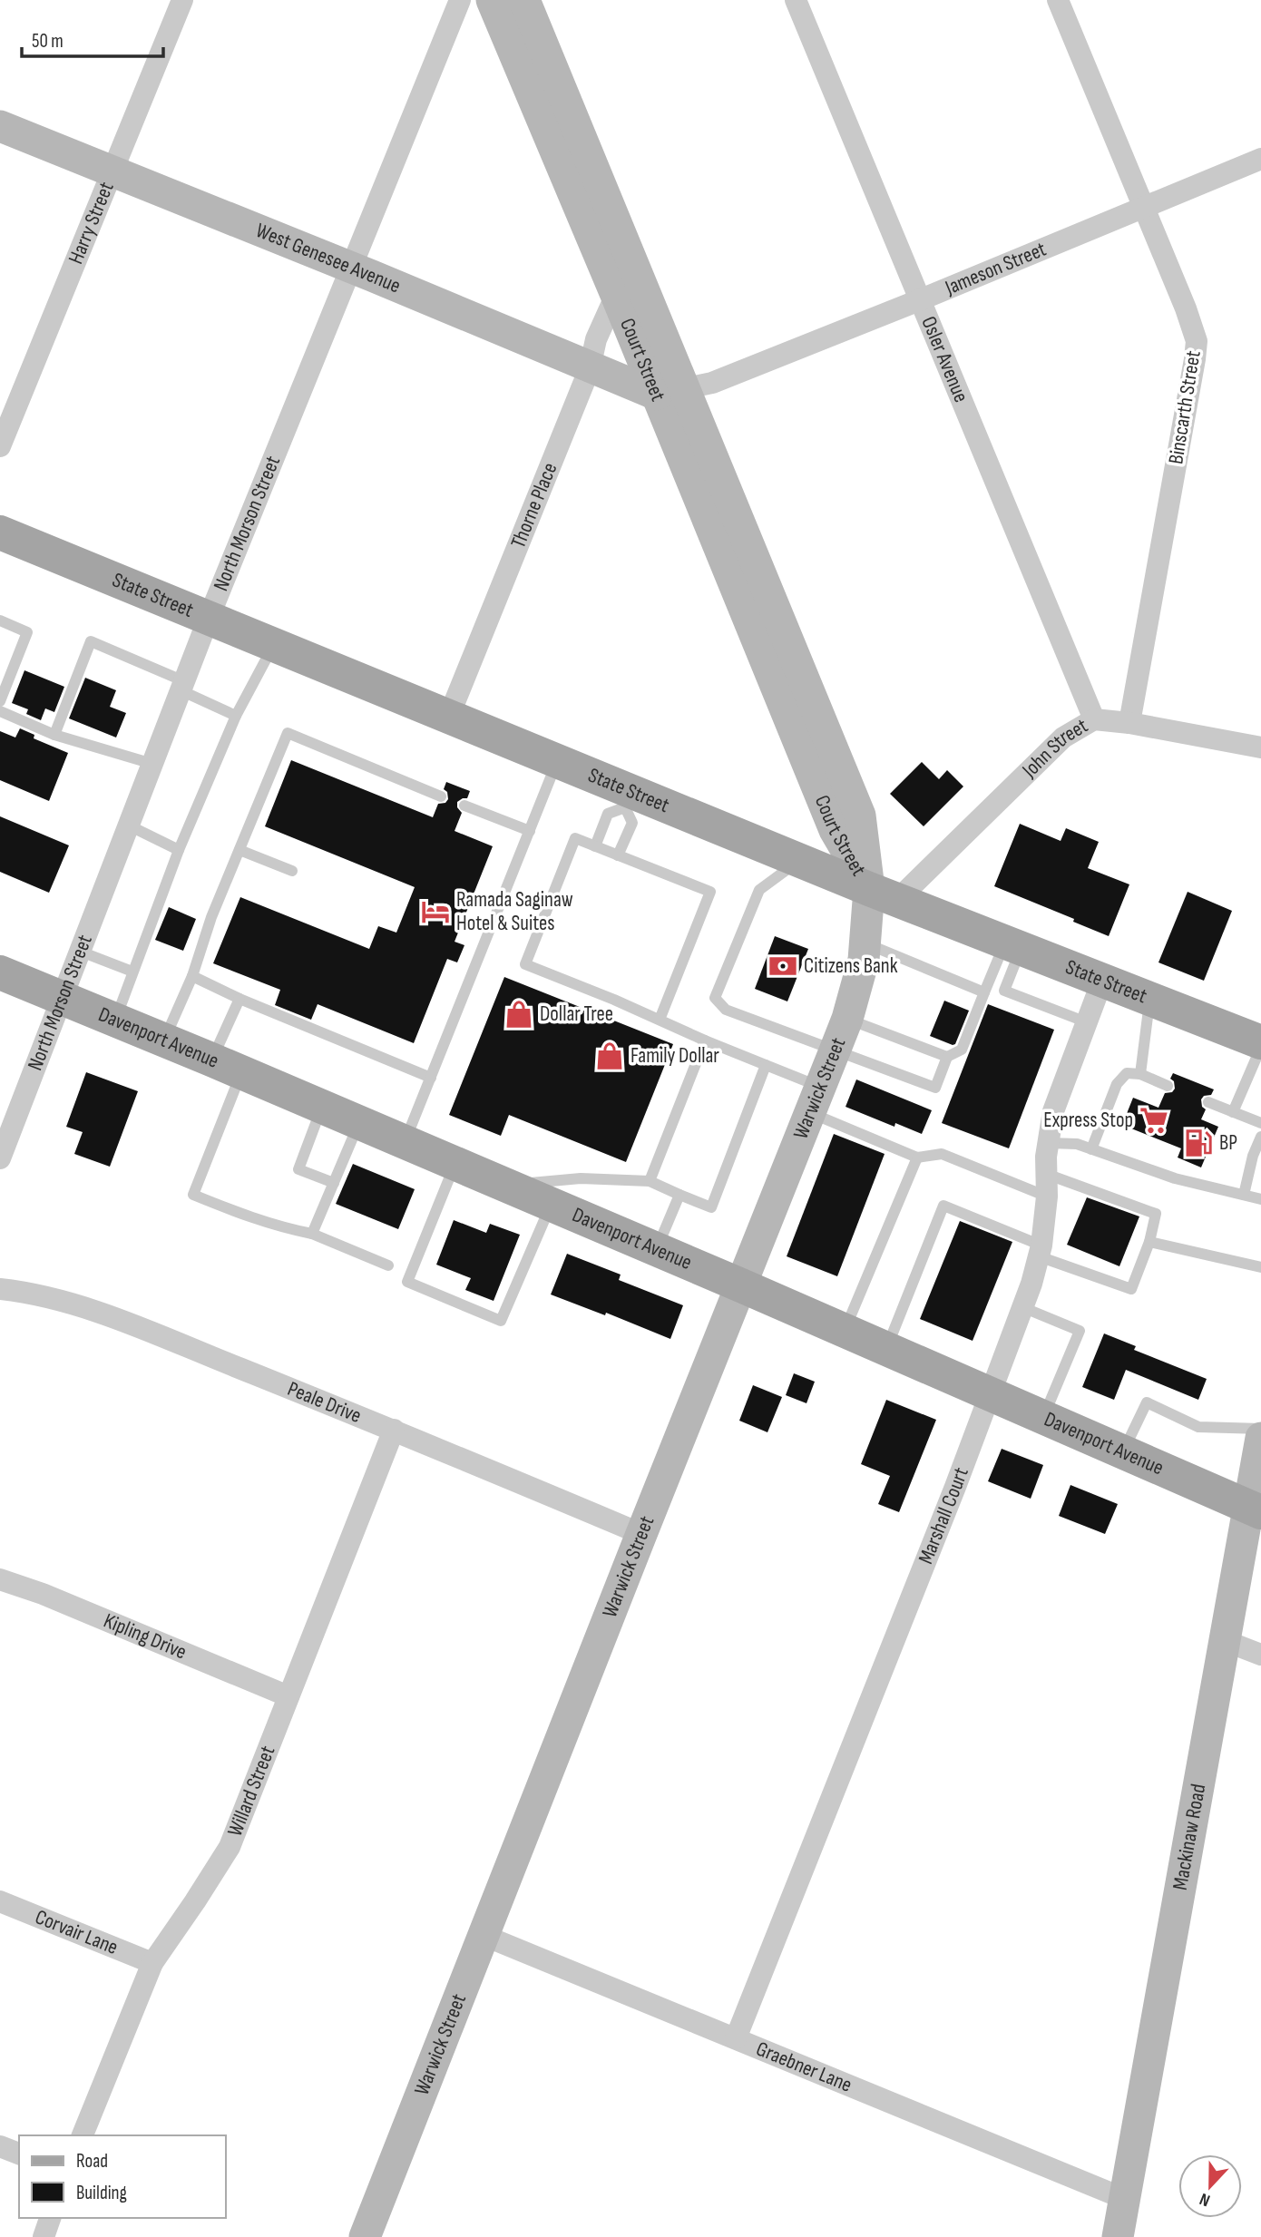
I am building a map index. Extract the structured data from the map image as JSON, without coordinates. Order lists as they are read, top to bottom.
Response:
{
  "streets": {
    "main road": ["State Street", "Davenport Avenue"],
    "street": [
      "Harry Street",
      "West Genesee Avenue",
      "Jameson Street",
      "Court Street",
      "Osler Avenue",
      "Binscarth Street",
      "Thorne Place",
      "North Morson Street",
      "John Street",
      "Warwick Street",
      "Peale Drive",
      "Marshall Court",
      "Kipling Drive",
      "Willard Street",
      "Mackinaw Road",
      "Corvair Lane",
      "Graebner Lane"
    ]
  },
  "crossings": [
    ["Harry Street", "West Genesee Avenue"],
    ["West Genesee Avenue", "Jameson Street"],
    ["West Genesee Avenue", "Court Street"],
    ["West Genesee Avenue", "Thorne Place"],
    ["West Genesee Avenue", "North Morson Street"],
    ["Jameson Street", "Court Street"],
    ["Jameson Street", "Osler Avenue"],
    ["Jameson Street", "Binscarth Street"],
    ["Court Street", "Thorne Place"],
    ["Court Street", "State Street"],
    ["Court Street", "John Street"],
    ["Court Street", "Warwick Street"],
    ["Osler Avenue", "John Street"],
    ["Binscarth Street", "John Street"],
    ["Thorne Place", "State Street"],
    ["North Morson Street", "State Street"],
    ["North Morson Street", "Davenport Avenue"],
    ["State Street", "John Street"],
    ["State Street", "Warwick Street"],
    ["State Street", "Marshall Court"],
    ["John Street", "Warwick Street"],
    ["Davenport Avenue", "Warwick Street"],
    ["Davenport Avenue", "Marshall Court"],
    ["Davenport Avenue", "Mackinaw Road"],
    ["Warwick Street", "Peale Drive"],
    ["Warwick Street", "Graebner Lane"],
    ["Peale Drive", "Willard Street"],
    ["Marshall Court", "Graebner Lane"],
    ["Kipling Drive", "Willard Street"],
    ["Willard Street", "Corvair Lane"],
    ["Mackinaw Road", "Graebner Lane"]
  ],
  "places": {
    "hotel": ["Ramada Saginaw Hotel & Suites"],
    "bank": ["Citizens Bank"],
    "shop": ["Dollar Tree", "Family Dollar"],
    "supermarket": ["Express Stop"],
    "fuel station": ["BP"]
  },
  "legend": ["Road", "Building"],
  "scale_bar": "50 m",
  "north": "bottom"
}
